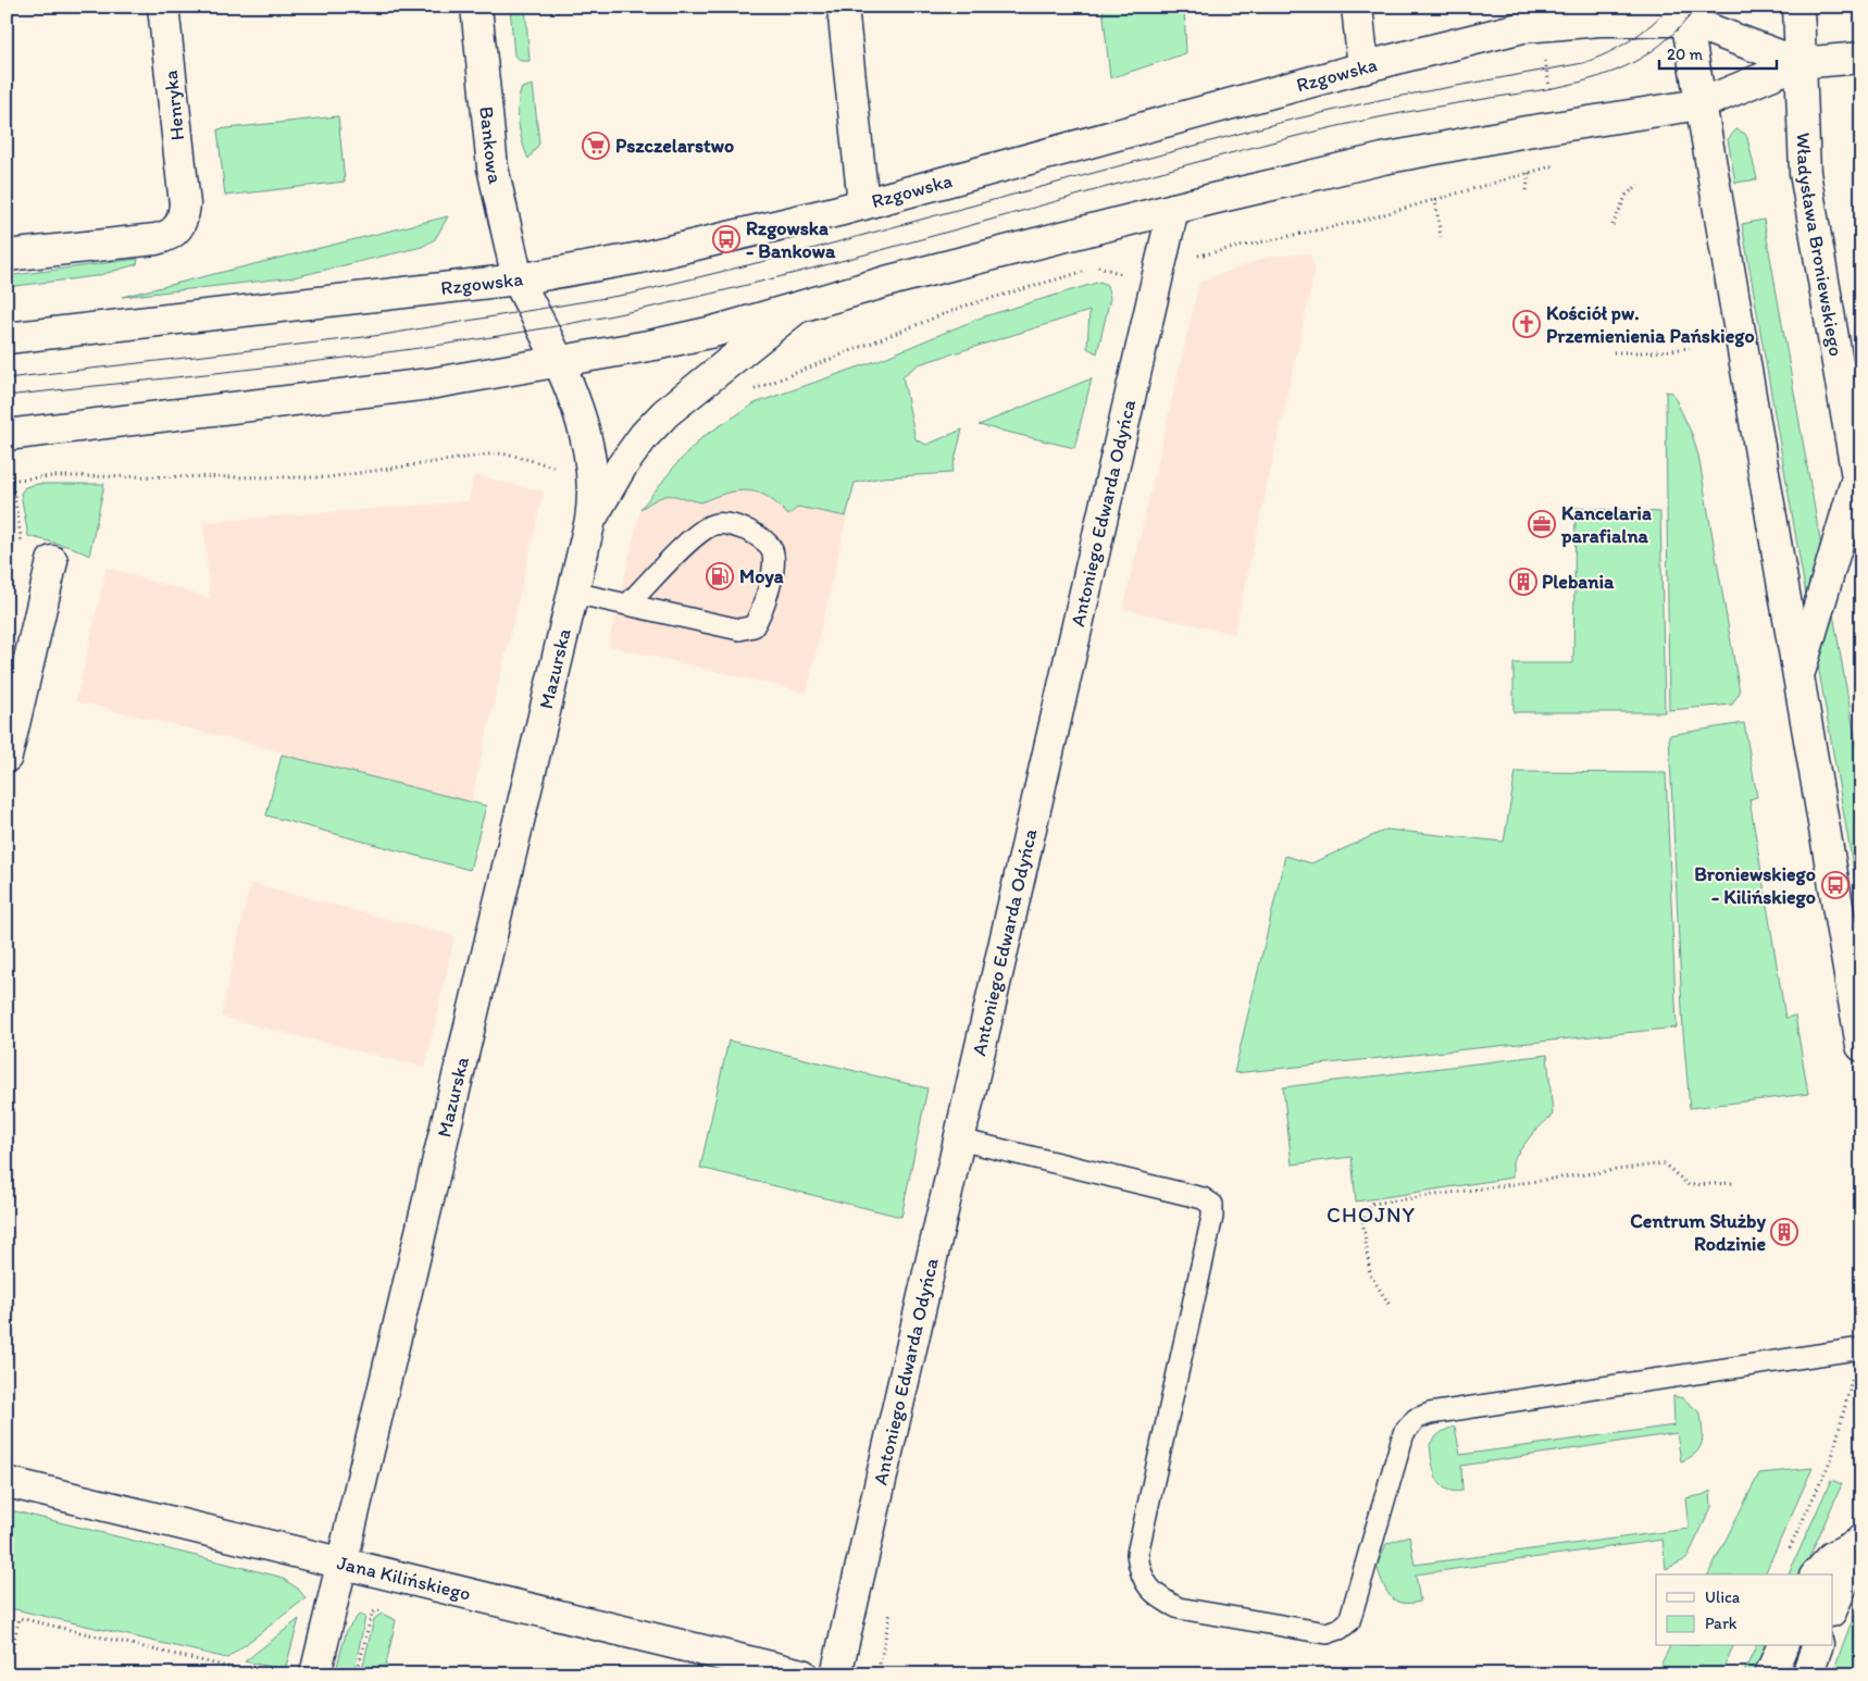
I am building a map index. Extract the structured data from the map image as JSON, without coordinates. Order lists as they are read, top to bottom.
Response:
{
  "streets": {
    "main road": [
      "Rzgowska",
      "Henryka",
      "Bankowa",
      "Władysława Broniewskiego",
      "Antoniego Edwarda Odyńca",
      "Mazurska",
      "Jana Kilińskiego"
    ]
  },
  "crossings": [
    ["Rzgowska", "Bankowa"],
    ["Rzgowska", "Władysława Broniewskiego"],
    ["Rzgowska", "Antoniego Edwarda Odyńca"],
    ["Rzgowska", "Mazurska"],
    ["Bankowa", "Mazurska"],
    ["Mazurska", "Jana Kilińskiego"]
  ],
  "districts": ["CHOJNY"],
  "places": {
    "supermarket": ["Pszczelarstwo"],
    "bus stop": ["Rzgowska - Bankowa", "Broniewskiego - Kilińskiego"],
    "church": ["Kościół pw. Przemienienia Pańskiego"],
    "office": ["Kancelaria parafialna"],
    "fuel station": ["Moya"],
    "building": ["Plebania", "Centrum Służby Rodzinie"]
  },
  "legend": ["Ulica", "Park"],
  "scale_bar": "20 m"
}
